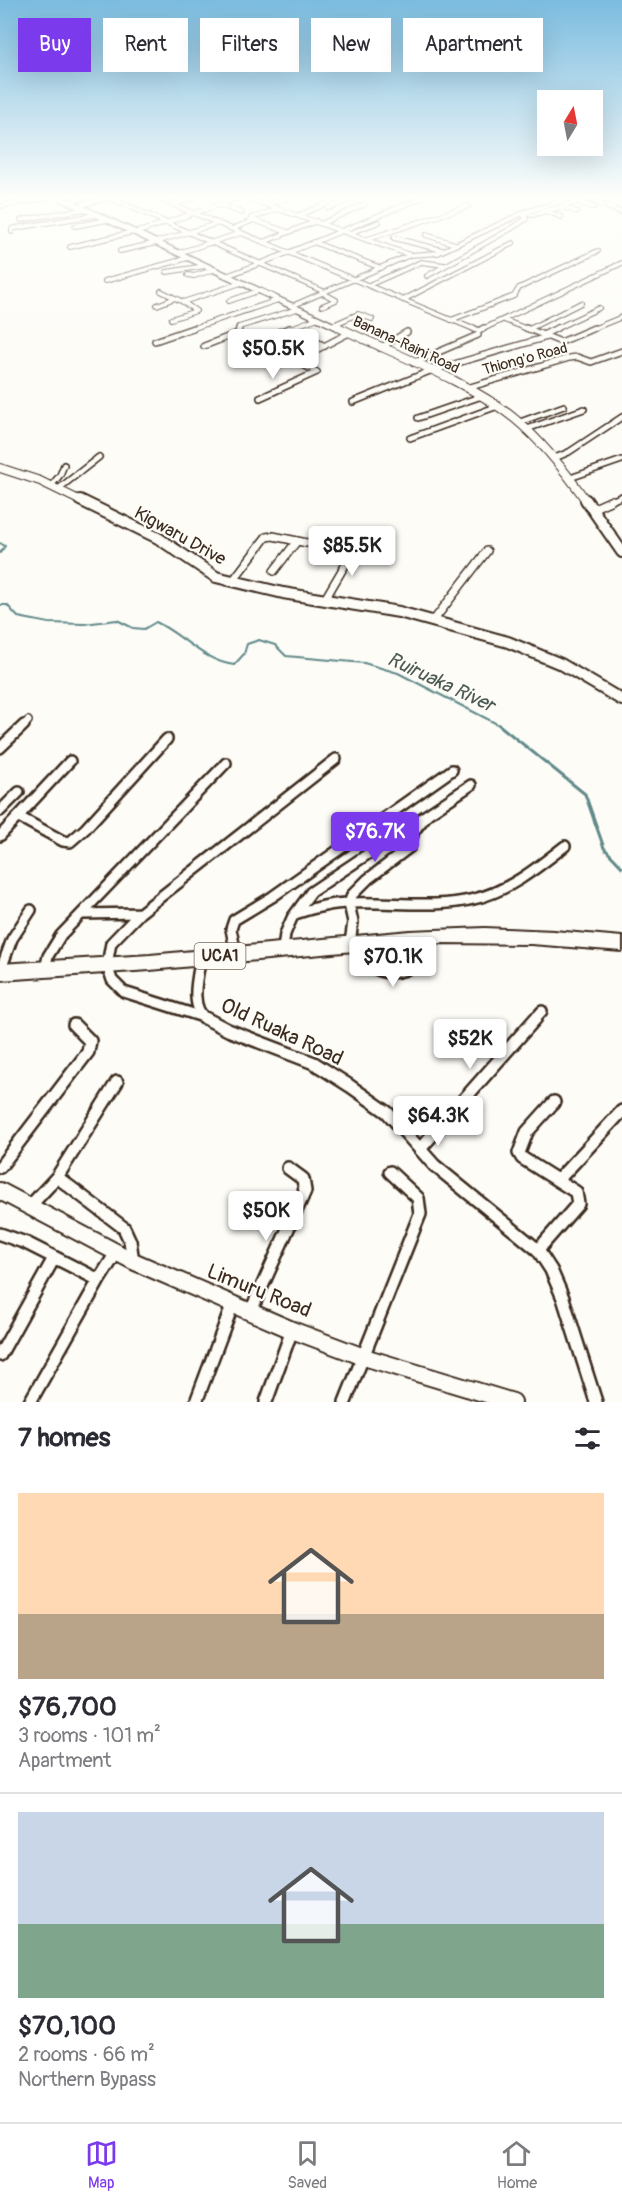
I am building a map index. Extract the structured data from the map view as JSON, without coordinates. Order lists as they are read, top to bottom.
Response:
{
  "streets": {
    "main road": [
      "Banana-Raini Road",
      "Kigwaru Drive",
      "UCA1",
      "Limuru Road"
    ],
    "street": ["Thiong'o Road", "Old Ruaka Road"]
  },
  "crossings": [
    ["Banana-Raini Road", "Thiong'o Road"],
    ["UCA1", "Old Ruaka Road"]
  ],
  "water": ["Ruiruaka River"],
  "north": "top",
  "page": {
    "chip": [
      "Buy",
      "Rent",
      "Filters",
      "New",
      "Apartment"
    ],
    "price": [
      "$50.5K",
      "$85.5K",
      "$76.7K",
      "$70.1K",
      "$52K",
      "$64.3K",
      "$50K"
    ],
    "heading": "7 homes",
    "list": [
      {
        "name": "$76,700",
        "note": "3 rooms · 101 m² · Apartment"
      },
      {
        "name": "$70,100",
        "note": "2 rooms · 66 m² · Northern Bypass"
      }
    ],
    "tabs": ["Map", "Saved", "Home"]
  }
}
